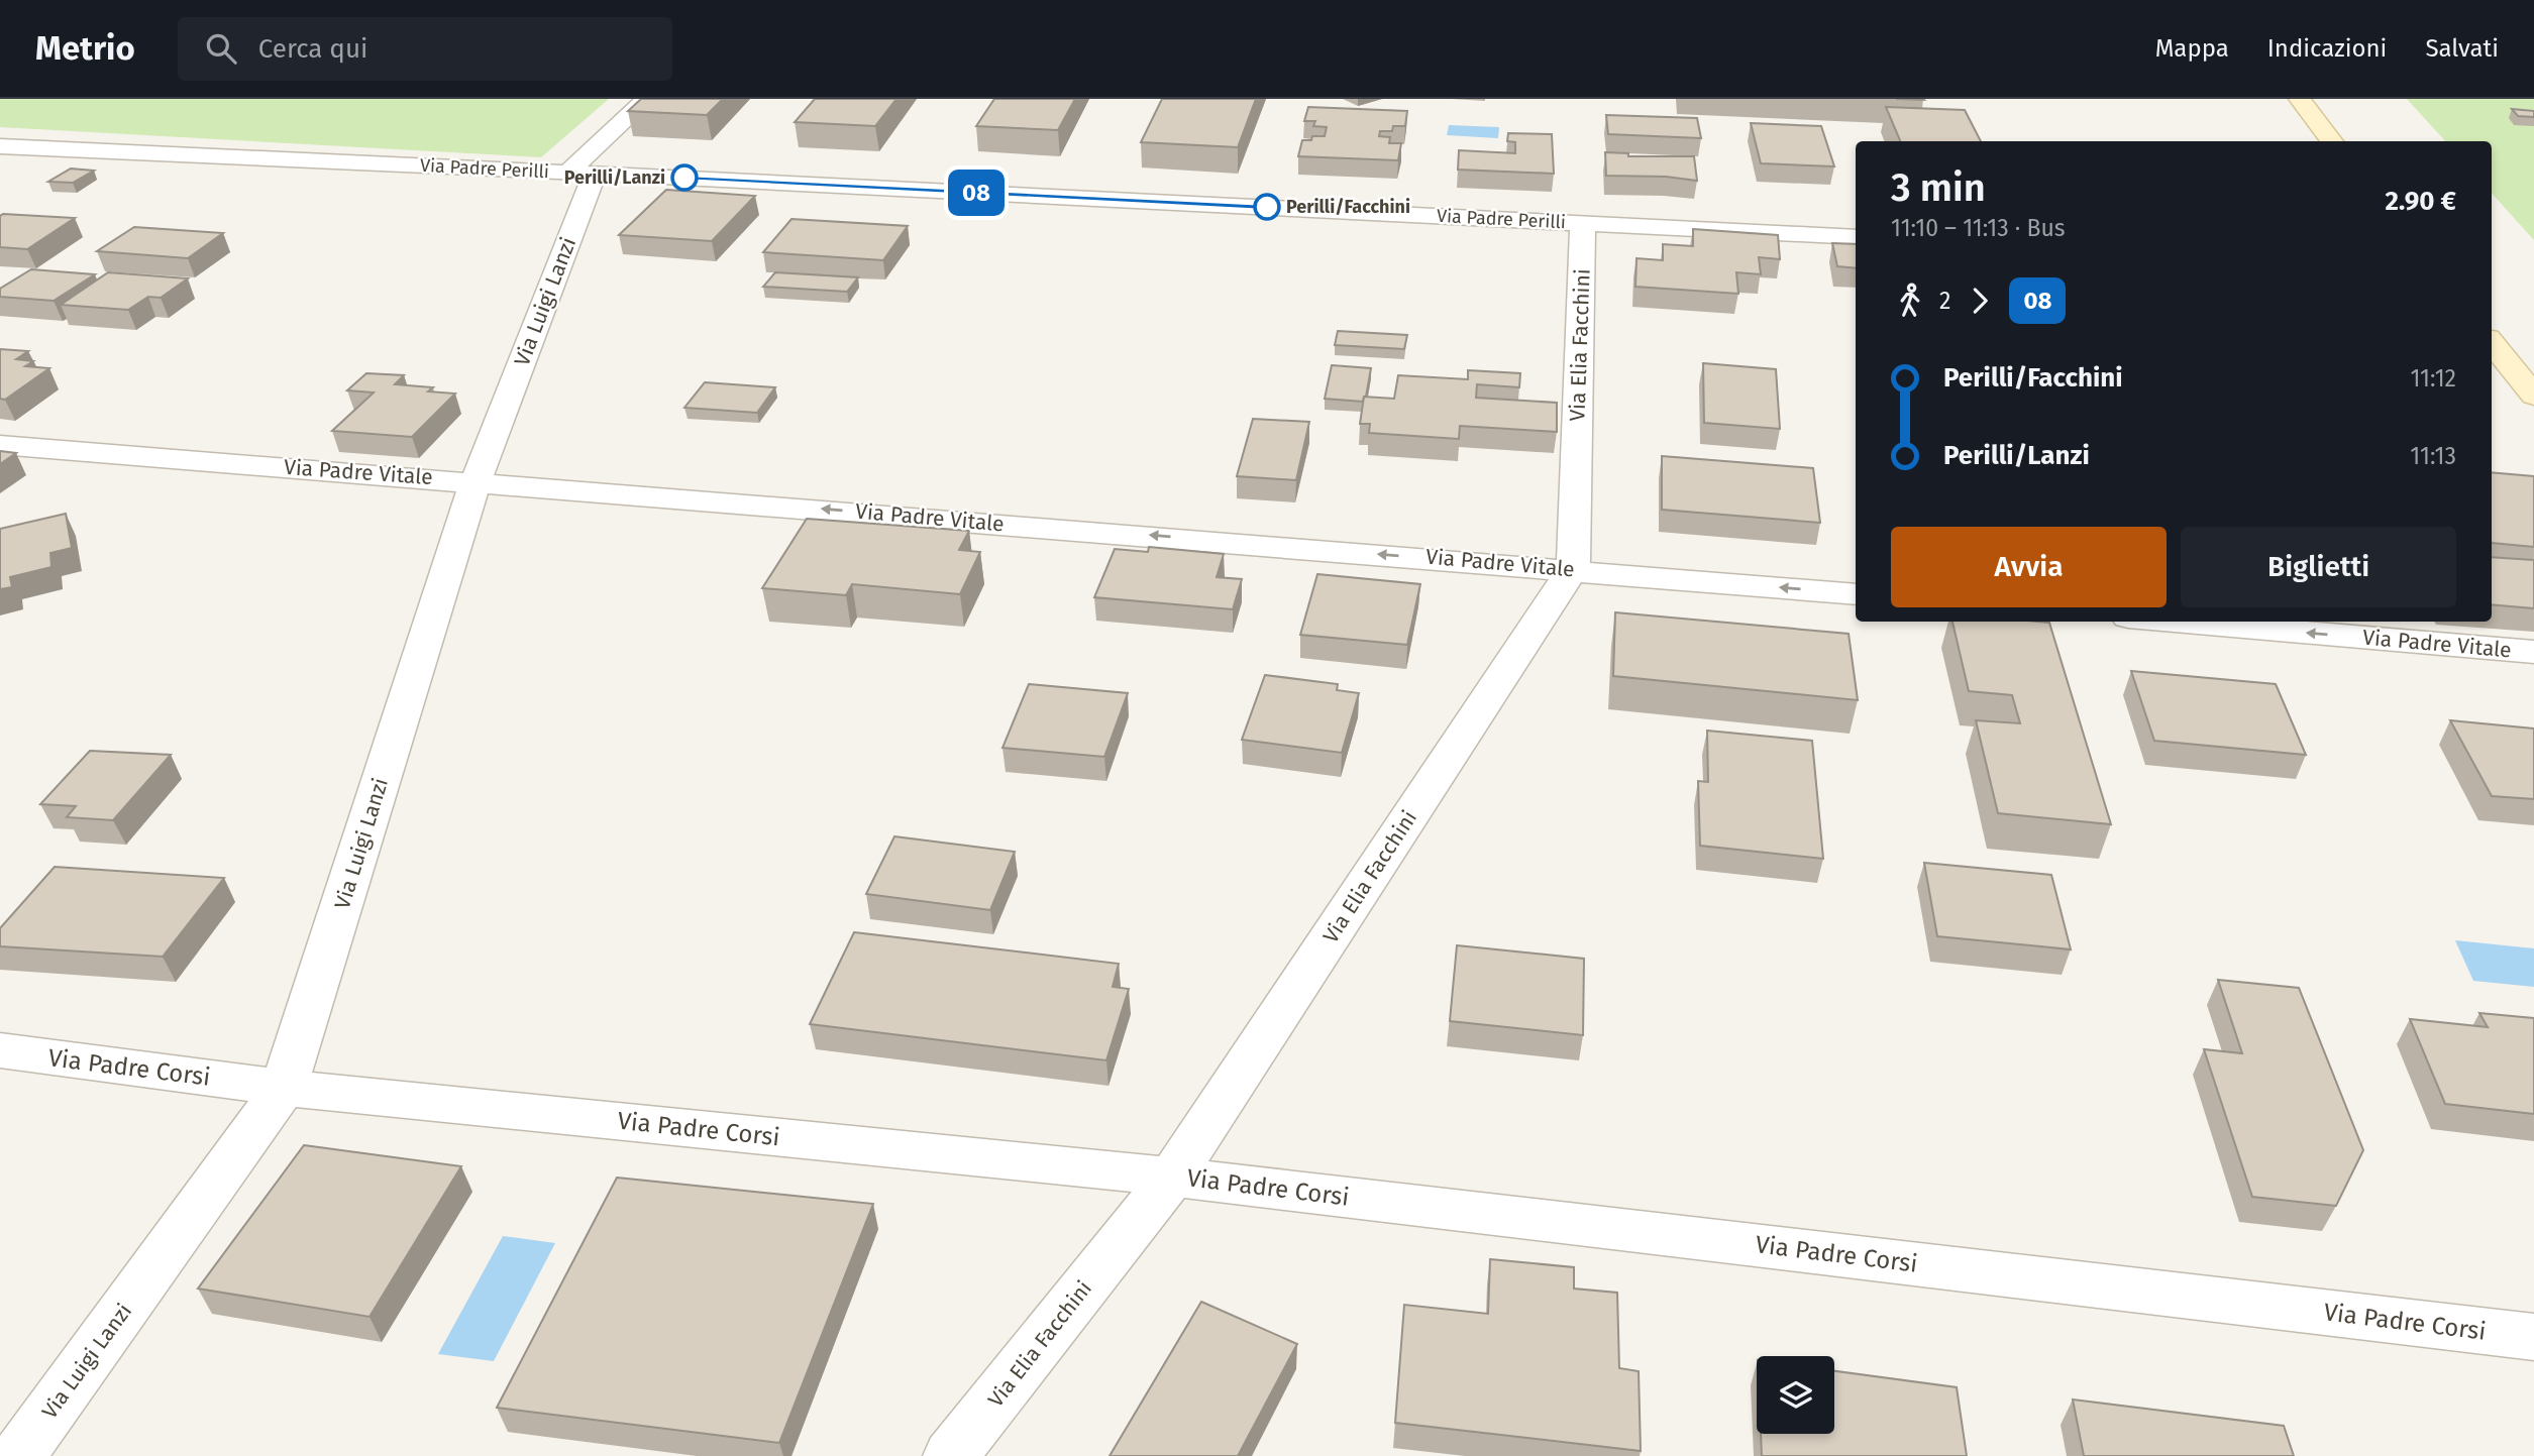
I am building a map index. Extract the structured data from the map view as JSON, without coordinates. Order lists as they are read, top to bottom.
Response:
{
  "streets": {
    "street": [
      "Via Padre Perilli",
      "Via Luigi Lanzi",
      "Via Elia Facchini",
      "Via Padre Vitale",
      "Via Padre Corsi"
    ]
  },
  "crossings": [
    ["Via Padre Perilli", "Via Luigi Lanzi"],
    ["Via Padre Perilli", "Via Elia Facchini"],
    ["Via Luigi Lanzi", "Via Padre Vitale"],
    ["Via Luigi Lanzi", "Via Padre Corsi"],
    ["Via Elia Facchini", "Via Padre Vitale"],
    ["Via Elia Facchini", "Via Padre Corsi"]
  ],
  "one_way": ["Via Padre Vitale"],
  "places": ["Perilli/Lanzi", "Perilli/Facchini"],
  "lines": ["bus line 08"],
  "page": {
    "header": "Metrio",
    "search": "Cerca qui",
    "nav": ["Mappa", "Indicazioni", "Salvati"],
    "on_map": "08",
    "heading": ["3 min", "11:10 – 11:13 · Bus", "2.90 €"],
    "legs": ["2", "08"],
    "list": [
      {
        "name": "Perilli/Facchini",
        "value": "11:12"
      },
      {
        "name": "Perilli/Lanzi",
        "value": "11:13"
      }
    ],
    "buttons": ["Avvia", "Biglietti"]
  }
}
